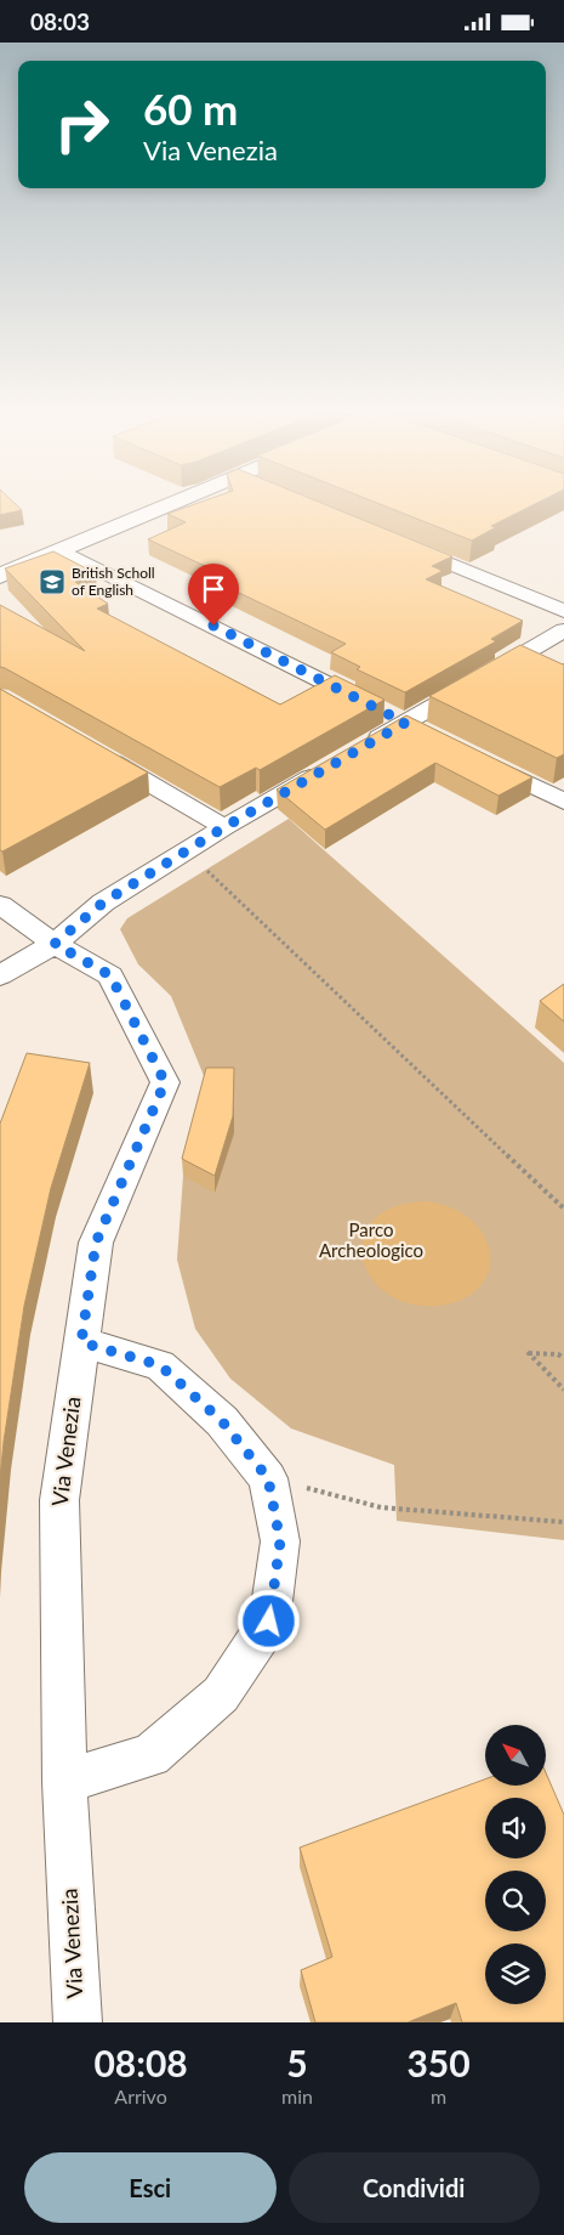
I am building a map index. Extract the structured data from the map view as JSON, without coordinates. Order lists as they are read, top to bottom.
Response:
{
  "streets": {
    "street": ["Via Venezia"]
  },
  "parks": ["Parco Archeologico"],
  "places": {
    "school or university": ["British Scholl of English"]
  },
  "north": "top left",
  "page": {
    "status": "08:03",
    "turn": ["60 m", "Via Venezia"],
    "eta": [
      "08:08",
      "Arrivo",
      "5",
      "min",
      "350",
      "m"
    ],
    "buttons": ["Esci", "Condividi"]
  }
}
